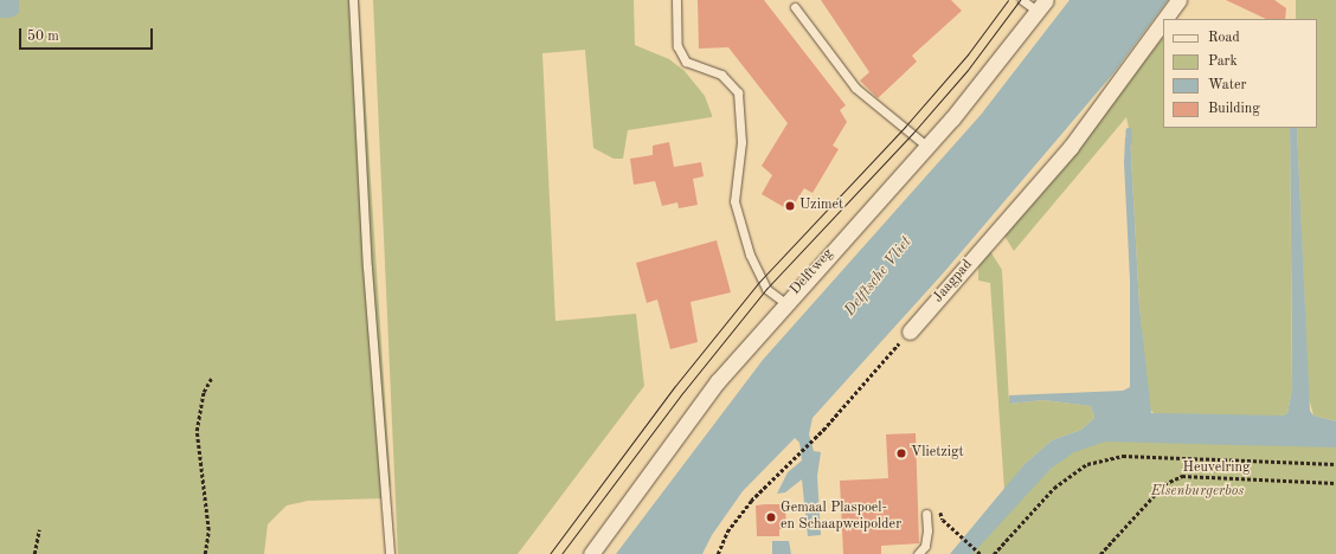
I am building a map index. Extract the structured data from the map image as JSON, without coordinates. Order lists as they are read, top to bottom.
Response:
{
  "streets": {
    "street": ["Delftweg", "Jaagpad"],
    "path": ["Heuvelring"]
  },
  "water": ["Delftsche Vliet"],
  "parks": ["Elsenburgerbos"],
  "places": ["Uzimet", "Vlietzigt", "Gemaal Plaspoel- en Schaapweipolder"],
  "legend": [
    "Road",
    "Park",
    "Water",
    "Building"
  ],
  "scale_bar": "50 m"
}
